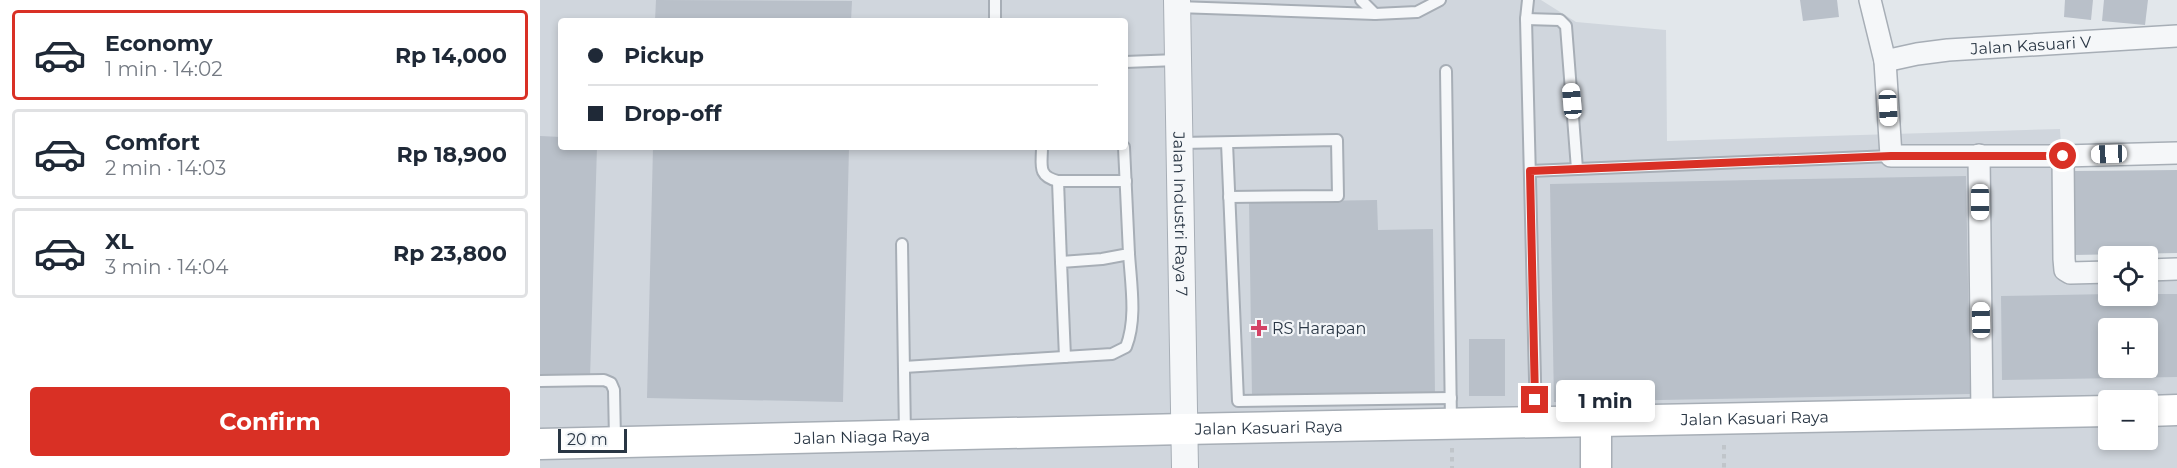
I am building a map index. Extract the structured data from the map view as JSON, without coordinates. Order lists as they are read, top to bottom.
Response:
{
  "streets": {
    "main road": ["Jalan Kasuari Raya", "Jalan Niaga Raya"],
    "street": ["Jalan Kasuari V", "Jalan Industri Raya 7"]
  },
  "crossings": [
    ["Jalan Industri Raya 7", "Jalan Kasuari Raya"],
    ["Jalan Industri Raya 7", "Jalan Niaga Raya"],
    ["Jalan Kasuari Raya", "Jalan Niaga Raya"]
  ],
  "places": {
    "health": ["RS Harapan"]
  },
  "scale_bar": "20 m",
  "page": {
    "list": [
      {
        "name": "Economy",
        "note": "1 min · 14:02",
        "value": "Rp 14,000"
      },
      {
        "name": "Comfort",
        "note": "2 min · 14:03",
        "value": "Rp 18,900"
      },
      {
        "name": "XL",
        "note": "3 min · 14:04",
        "value": "Rp 23,800"
      }
    ],
    "banner": ["Pickup", "Drop-off"],
    "map_buttons": ["+", "−"],
    "buttons": "Confirm",
    "bubble": "1 min",
    "scale": "20 m"
  }
}
